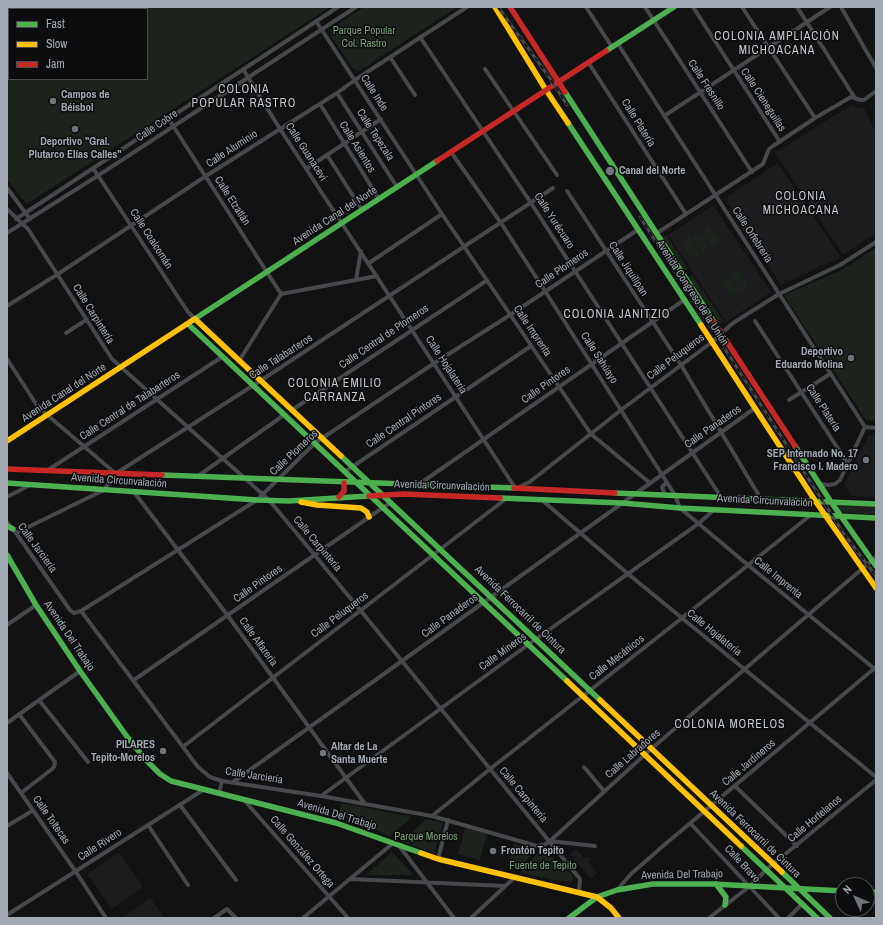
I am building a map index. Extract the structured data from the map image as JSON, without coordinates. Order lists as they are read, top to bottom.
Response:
{
  "streets": {
    "main road": [
      "Avenida Canal del Norte",
      "Avenida Congreso de la Unión",
      "Avenida Circunvalación",
      "Avenida Ferrocarril de Cintura",
      "Avenida Del Trabajo"
    ],
    "street": [
      "Calle Fresnillo",
      "Calle Inde",
      "Calle Cieneguillas",
      "Calle Platería",
      "Calle Cobre",
      "Calle Tepezala",
      "Calle Asientos",
      "Calle Aluminio",
      "Calle Guanacevi",
      "Calle Etzatlán",
      "Calle Yurécuaro",
      "Calle Orfebrería",
      "Calle Coalcomán",
      "Calle Plomeros",
      "Calle Jiquilipan",
      "Calle Carpintería",
      "Calle Imprenta",
      "Calle Central de Plomeros",
      "Calle Talabarteros",
      "Calle Peluqueros",
      "Calle Sahúayo",
      "Calle Hojalatería",
      "Calle Pintores",
      "Calle Central de Talabarteros",
      "Calle Central Pintores",
      "Calle Panaderos",
      "Calle Jarciería",
      "Calle Alfareria",
      "Calle Mineros",
      "Calle Mecánicos",
      "Calle Labradores",
      "Calle Jardineros",
      "Calle Hortelanos",
      "Calle Toltecas",
      "Calle Rivero",
      "Calle González Ortega",
      "Calle Bravo"
    ]
  },
  "crossings": [
    ["Calle Fresnillo", "Avenida Canal del Norte"],
    ["Calle Inde", "Calle Cobre"],
    ["Calle Inde", "Calle Aluminio"],
    ["Calle Inde", "Avenida Canal del Norte"],
    ["Calle Inde", "Calle Imprenta"],
    ["Calle Platería", "Avenida Canal del Norte"],
    ["Calle Cobre", "Calle Guanacevi"],
    ["Calle Cobre", "Calle Etzatlán"],
    ["Calle Cobre", "Calle Coalcomán"],
    ["Calle Cobre", "Calle Carpintería"],
    ["Calle Tepezala", "Calle Aluminio"],
    ["Calle Tepezala", "Avenida Canal del Norte"],
    ["Calle Asientos", "Calle Aluminio"],
    ["Calle Asientos", "Avenida Canal del Norte"],
    ["Calle Aluminio", "Calle Guanacevi"],
    ["Calle Aluminio", "Calle Etzatlán"],
    ["Calle Aluminio", "Calle Yurécuaro"],
    ["Calle Aluminio", "Calle Coalcomán"],
    ["Calle Aluminio", "Calle Carpintería"],
    ["Calle Guanacevi", "Avenida Canal del Norte"],
    ["Calle Guanacevi", "Calle Hojalatería"],
    ["Calle Etzatlán", "Avenida Canal del Norte"],
    ["Avenida Canal del Norte", "Calle Yurécuaro"],
    ["Avenida Canal del Norte", "Calle Orfebrería"],
    ["Avenida Canal del Norte", "Calle Coalcomán"],
    ["Avenida Canal del Norte", "Avenida Congreso de la Unión"],
    ["Avenida Canal del Norte", "Calle Carpintería"],
    ["Avenida Canal del Norte", "Calle Imprenta"],
    ["Avenida Canal del Norte", "Calle Sahúayo"],
    ["Avenida Canal del Norte", "Calle Hojalatería"],
    ["Avenida Canal del Norte", "Avenida Ferrocarril de Cintura"],
    ["Calle Yurécuaro", "Calle Plomeros"],
    ["Calle Yurécuaro", "Calle Talabarteros"],
    ["Calle Yurécuaro", "Calle Peluqueros"],
    ["Calle Yurécuaro", "Calle Pintores"],
    ["Calle Yurécuaro", "Calle Panaderos"],
    ["Calle Yurécuaro", "Avenida Circunvalación"],
    ["Calle Orfebrería", "Calle Peluqueros"],
    ["Calle Coalcomán", "Avenida Ferrocarril de Cintura"],
    ["Calle Plomeros", "Calle Jiquilipan"],
    ["Calle Plomeros", "Avenida Congreso de la Unión"],
    ["Calle Plomeros", "Calle Carpintería"],
    ["Calle Plomeros", "Calle Imprenta"],
    ["Calle Plomeros", "Calle Sahúayo"],
    ["Calle Plomeros", "Calle Hojalatería"],
    ["Calle Plomeros", "Avenida Circunvalación"],
    ["Calle Plomeros", "Calle Jarciería"],
    ["Calle Plomeros", "Avenida Ferrocarril de Cintura"],
    ["Calle Plomeros", "Calle Alfareria"],
    ["Calle Jiquilipan", "Calle Peluqueros"],
    ["Calle Jiquilipan", "Calle Pintores"],
    ["Calle Jiquilipan", "Calle Panaderos"],
    ["Calle Jiquilipan", "Avenida Circunvalación"],
    ["Avenida Congreso de la Unión", "Calle Peluqueros"],
    ["Avenida Congreso de la Unión", "Calle Pintores"],
    ["Avenida Congreso de la Unión", "Calle Panaderos"],
    ["Avenida Congreso de la Unión", "Avenida Circunvalación"],
    ["Avenida Congreso de la Unión", "Calle Labradores"],
    ["Calle Carpintería", "Calle Talabarteros"],
    ["Calle Carpintería", "Calle Peluqueros"],
    ["Calle Carpintería", "Calle Pintores"],
    ["Calle Carpintería", "Calle Central de Talabarteros"],
    ["Calle Carpintería", "Calle Panaderos"],
    ["Calle Carpintería", "Avenida Circunvalación"],
    ["Calle Carpintería", "Calle Jarciería"],
    ["Calle Carpintería", "Avenida Del Trabajo"],
    ["Calle Carpintería", "Calle Mineros"],
    ["Calle Carpintería", "Calle Mecánicos"],
    ["Calle Carpintería", "Calle Labradores"],
    ["Calle Imprenta", "Calle Central de Plomeros"],
    ["Calle Imprenta", "Calle Talabarteros"],
    ["Calle Imprenta", "Calle Peluqueros"],
    ["Calle Imprenta", "Calle Sahúayo"],
    ["Calle Imprenta", "Calle Pintores"],
    ["Calle Imprenta", "Calle Central Pintores"],
    ["Calle Imprenta", "Calle Panaderos"],
    ["Calle Imprenta", "Avenida Circunvalación"],
    ["Calle Imprenta", "Calle Mineros"],
    ["Calle Imprenta", "Calle Mecánicos"],
    ["Calle Imprenta", "Calle Labradores"],
    ["Calle Imprenta", "Calle Jardineros"],
    ["Calle Central de Plomeros", "Calle Hojalatería"],
    ["Calle Central de Plomeros", "Avenida Ferrocarril de Cintura"],
    ["Calle Talabarteros", "Calle Sahúayo"],
    ["Calle Talabarteros", "Calle Hojalatería"],
    ["Calle Talabarteros", "Avenida Circunvalación"],
    ["Calle Talabarteros", "Calle Jarciería"],
    ["Calle Talabarteros", "Avenida Ferrocarril de Cintura"],
    ["Calle Peluqueros", "Calle Sahúayo"],
    ["Calle Peluqueros", "Calle Hojalatería"],
    ["Calle Peluqueros", "Avenida Circunvalación"],
    ["Calle Peluqueros", "Calle Jarciería"],
    ["Calle Peluqueros", "Avenida Ferrocarril de Cintura"],
    ["Calle Peluqueros", "Calle Alfareria"],
    ["Calle Sahúayo", "Calle Pintores"],
    ["Calle Sahúayo", "Calle Panaderos"],
    ["Calle Sahúayo", "Avenida Circunvalación"],
    ["Calle Hojalatería", "Calle Pintores"],
    ["Calle Hojalatería", "Calle Central Pintores"],
    ["Calle Hojalatería", "Calle Panaderos"],
    ["Calle Hojalatería", "Avenida Circunvalación"],
    ["Calle Hojalatería", "Calle Mineros"],
    ["Calle Hojalatería", "Calle Mecánicos"],
    ["Calle Hojalatería", "Calle Labradores"],
    ["Calle Hojalatería", "Calle Jardineros"],
    ["Calle Hojalatería", "Calle Hortelanos"],
    ["Calle Pintores", "Avenida Circunvalación"],
    ["Calle Pintores", "Calle Jarciería"],
    ["Calle Pintores", "Avenida Ferrocarril de Cintura"],
    ["Calle Pintores", "Calle Alfareria"],
    ["Calle Central de Talabarteros", "Avenida Circunvalación"],
    ["Calle Central de Talabarteros", "Avenida Ferrocarril de Cintura"],
    ["Calle Central Pintores", "Avenida Ferrocarril de Cintura"],
    ["Calle Panaderos", "Avenida Circunvalación"],
    ["Calle Panaderos", "Calle Jarciería"],
    ["Calle Panaderos", "Avenida Ferrocarril de Cintura"],
    ["Calle Panaderos", "Calle Alfareria"],
    ["Avenida Circunvalación", "Avenida Ferrocarril de Cintura"],
    ["Avenida Circunvalación", "Calle Alfareria"],
    ["Avenida Circunvalación", "Calle Mineros"],
    ["Avenida Circunvalación", "Calle Mecánicos"],
    ["Calle Jarciería", "Calle Alfareria"],
    ["Calle Jarciería", "Calle Mineros"],
    ["Calle Jarciería", "Calle Mecánicos"],
    ["Calle Jarciería", "Calle Labradores"],
    ["Avenida Ferrocarril de Cintura", "Avenida Del Trabajo"],
    ["Avenida Ferrocarril de Cintura", "Calle Mineros"],
    ["Avenida Ferrocarril de Cintura", "Calle Mecánicos"],
    ["Avenida Ferrocarril de Cintura", "Calle Labradores"],
    ["Avenida Ferrocarril de Cintura", "Calle Jardineros"],
    ["Avenida Ferrocarril de Cintura", "Calle Hortelanos"],
    ["Avenida Del Trabajo", "Calle Jardineros"],
    ["Avenida Del Trabajo", "Calle Hortelanos"],
    ["Avenida Del Trabajo", "Calle Rivero"],
    ["Avenida Del Trabajo", "Calle González Ortega"],
    ["Avenida Del Trabajo", "Calle Bravo"],
    ["Calle Alfareria", "Calle Mineros"],
    ["Calle Jardineros", "Calle Bravo"],
    ["Calle Hortelanos", "Calle Bravo"],
    ["Calle Toltecas", "Calle Rivero"]
  ],
  "districts": [
    "COLONIA AMPLIACIÓN MICHOACANA",
    "COLONIA POPULAR RASTRO",
    "COLONIA MICHOACANA",
    "COLONIA JANITZIO",
    "COLONIA EMILIO CARRANZA",
    "COLONIA MORELOS"
  ],
  "parks": ["Parque Popular Col. Rastro", "Parque Morelos", "Fuente de Tepito"],
  "places": [
    "Campos de Béisbol",
    "Deportivo \"Gral. Plutarco Elías Calles\"",
    "Canal del Norte",
    "Deportivo Eduardo Molina",
    "SEP Internado No. 17 Francisco I. Madero",
    "PILARES Tepito-Morelos",
    "Altar de La Santa Muerte",
    "Frontón Tepito"
  ],
  "legend": ["Fast", "Slow", "Jam"],
  "north": "top left"
}
